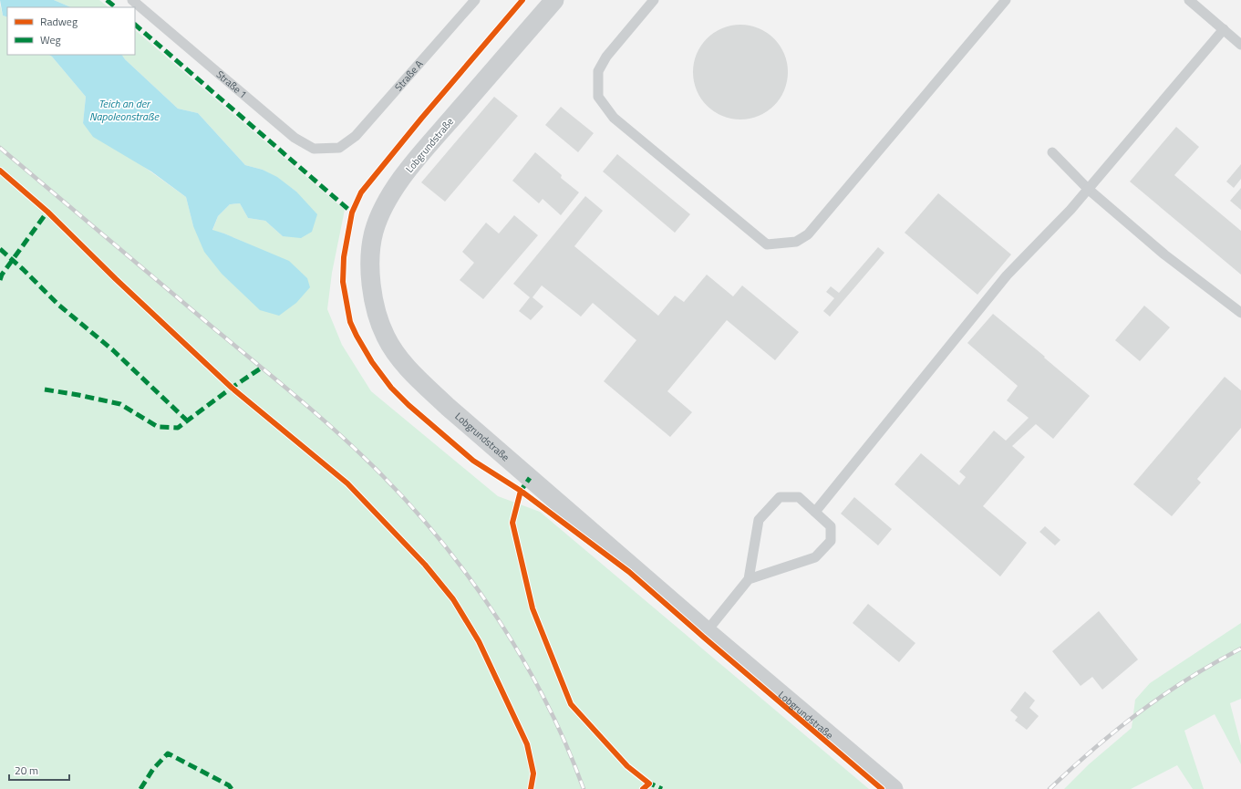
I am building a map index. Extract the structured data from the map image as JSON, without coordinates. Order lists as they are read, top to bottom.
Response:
{
  "streets": {
    "street": ["Lobgrundstraße"],
    "lane": ["Straße A", "Straße 1"]
  },
  "crossings": [
    ["Straße A", "Straße 1"]
  ],
  "water": ["Teich an der Napoleonstraße"],
  "legend": ["Radweg", "Weg"],
  "scale_bar": "20 m"
}
